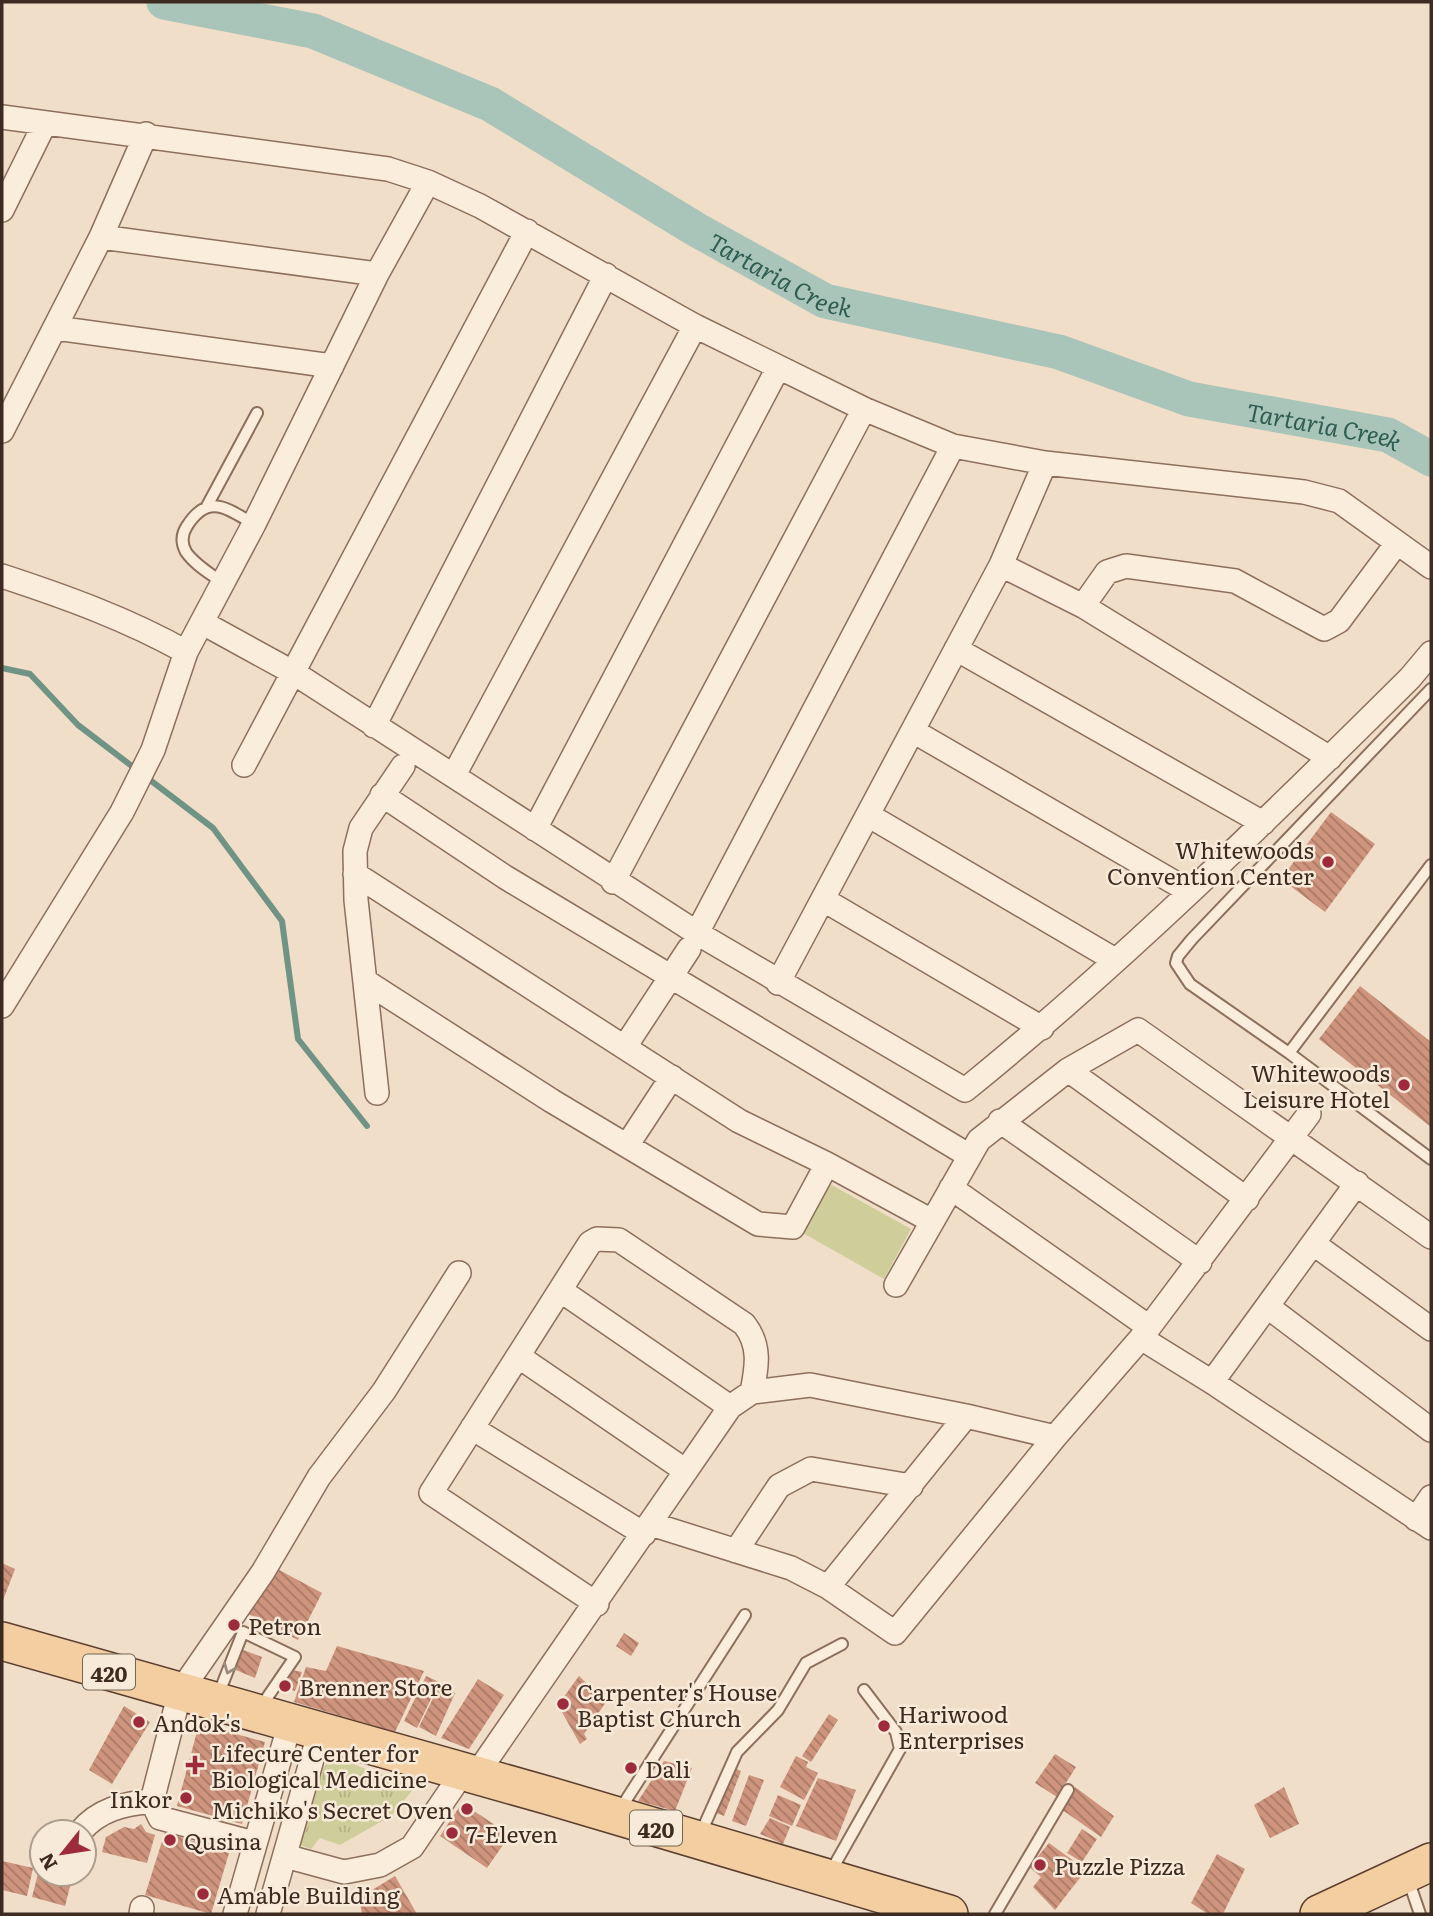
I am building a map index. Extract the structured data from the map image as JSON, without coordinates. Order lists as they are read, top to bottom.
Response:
{
  "streets": {
    "main road": ["420"]
  },
  "water": ["Tartaria Creek"],
  "places": {
    "other": [
      "Whitewoods Convention Center",
      "Whitewoods Leisure Hotel",
      "Petron",
      "Brenner Store",
      "Carpenter's House Baptist Church",
      "Andok's",
      "Hariwood Enterprises",
      "Dali",
      "Inkor",
      "Michiko's Secret Oven",
      "7-Eleven",
      "Qusina",
      "Puzzle Pizza",
      "Amable Building"
    ],
    "health": ["Lifecure Center for Biological Medicine"]
  },
  "north": "bottom left"
}
